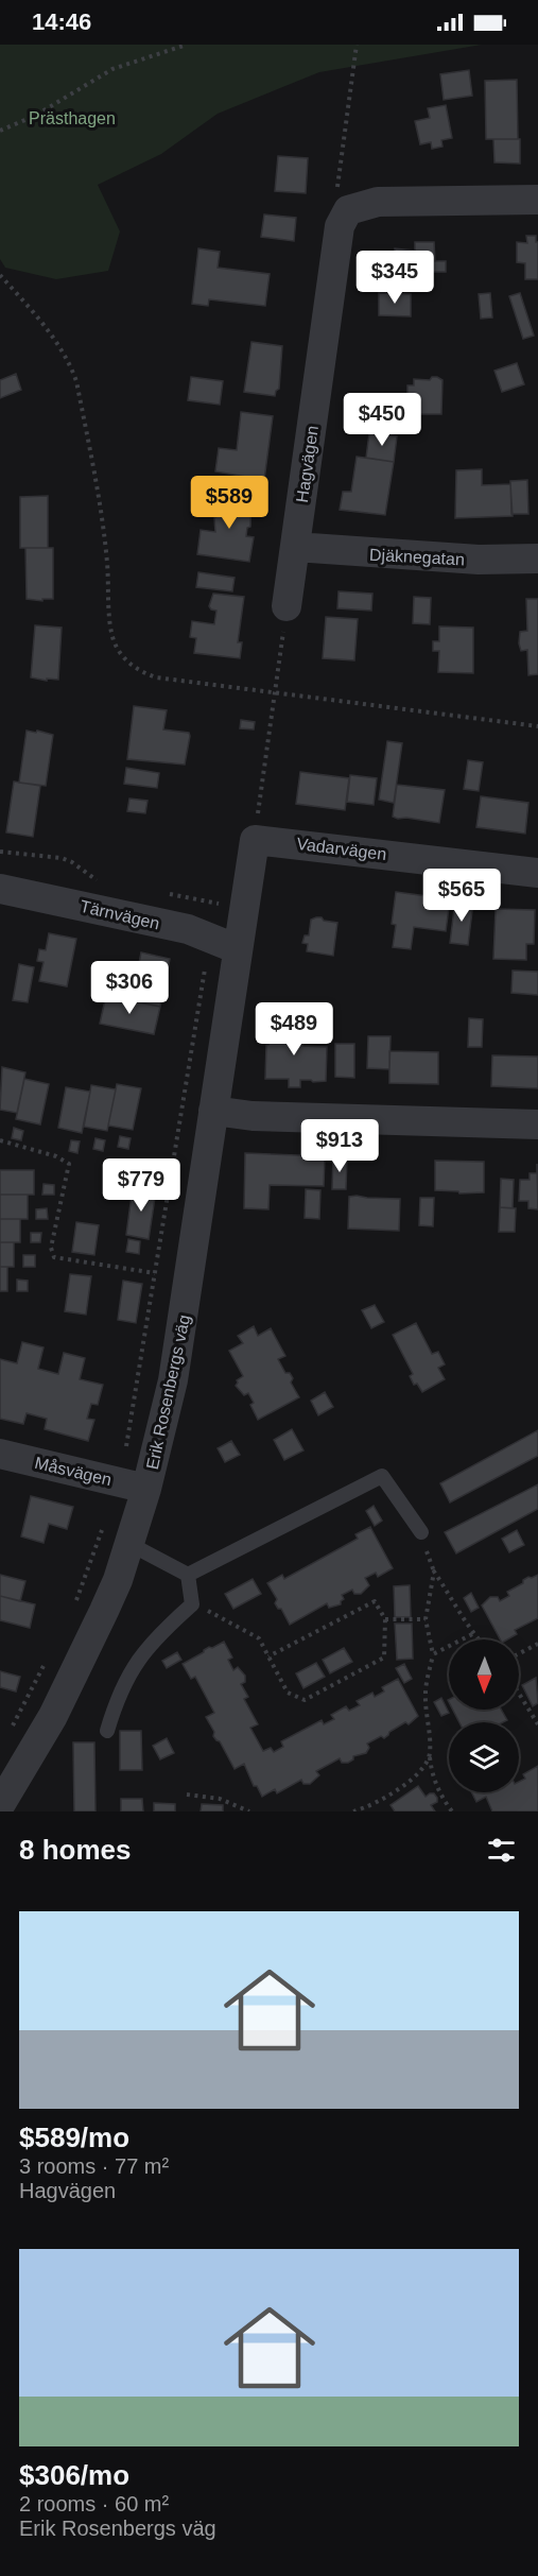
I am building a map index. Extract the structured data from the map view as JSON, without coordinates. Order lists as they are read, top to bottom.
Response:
{
  "streets": {
    "street": [
      "Hagvägen",
      "Djäknegatan",
      "Vadarvägen",
      "Tärnvägen",
      "Erik Rosenbergs väg",
      "Måsvägen"
    ]
  },
  "crossings": [
    ["Hagvägen", "Djäknegatan"],
    ["Tärnvägen", "Erik Rosenbergs väg"],
    ["Erik Rosenbergs väg", "Måsvägen"]
  ],
  "parks": ["Prästhagen"],
  "north": "bottom",
  "page": {
    "status": "14:46",
    "price": [
      "$345",
      "$450",
      "$589",
      "$565",
      "$306",
      "$489",
      "$913",
      "$779"
    ],
    "heading": "8 homes",
    "list": [
      {
        "name": "$589/mo",
        "note": "3 rooms · 77 m² · Hagvägen"
      },
      {
        "name": "$306/mo",
        "note": "2 rooms · 60 m² · Erik Rosenbergs väg"
      }
    ]
  }
}
